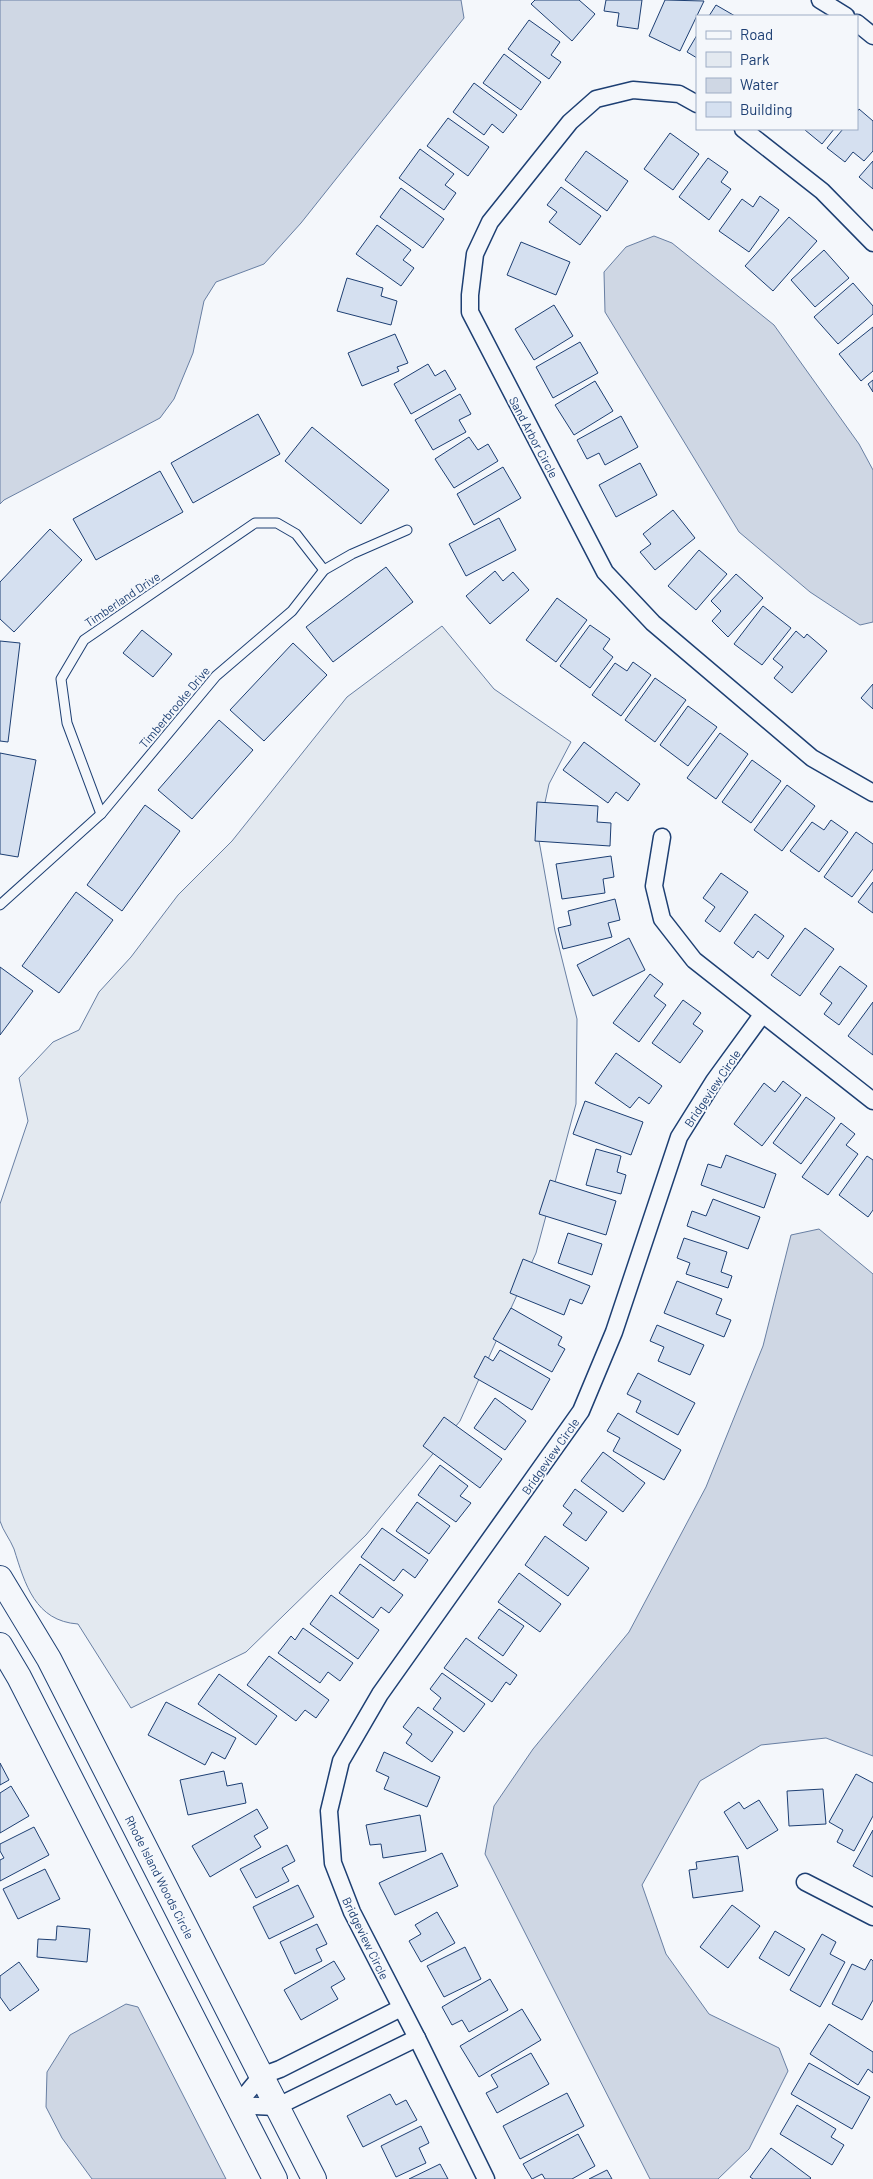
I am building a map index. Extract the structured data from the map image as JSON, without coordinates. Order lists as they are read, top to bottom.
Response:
{
  "streets": {
    "street": ["Sand Arbor Circle", "Bridgeview Circle", "Rhode Island Woods Circle"],
    "lane": ["Timberland Drive", "Timberbrooke Drive"]
  },
  "crossings": [
    ["Timberland Drive", "Timberbrooke Drive"]
  ],
  "legend": [
    "Road",
    "Park",
    "Water",
    "Building"
  ]
}
